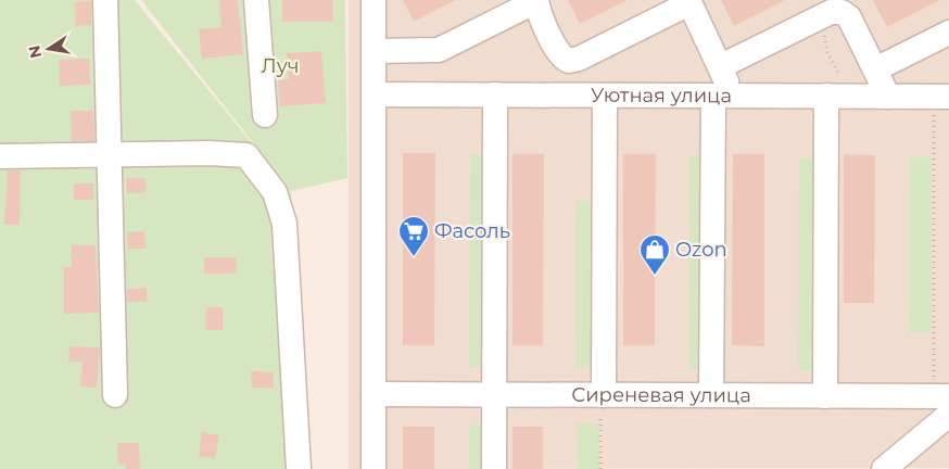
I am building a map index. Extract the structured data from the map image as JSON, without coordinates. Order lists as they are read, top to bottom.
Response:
{
  "streets": {
    "street": ["Уютная улица", "Сиреневая улица"]
  },
  "parks": ["Луч"],
  "places": {
    "supermarket": ["Фасоль"],
    "shop": ["Ozon"]
  },
  "north": "left"
}
